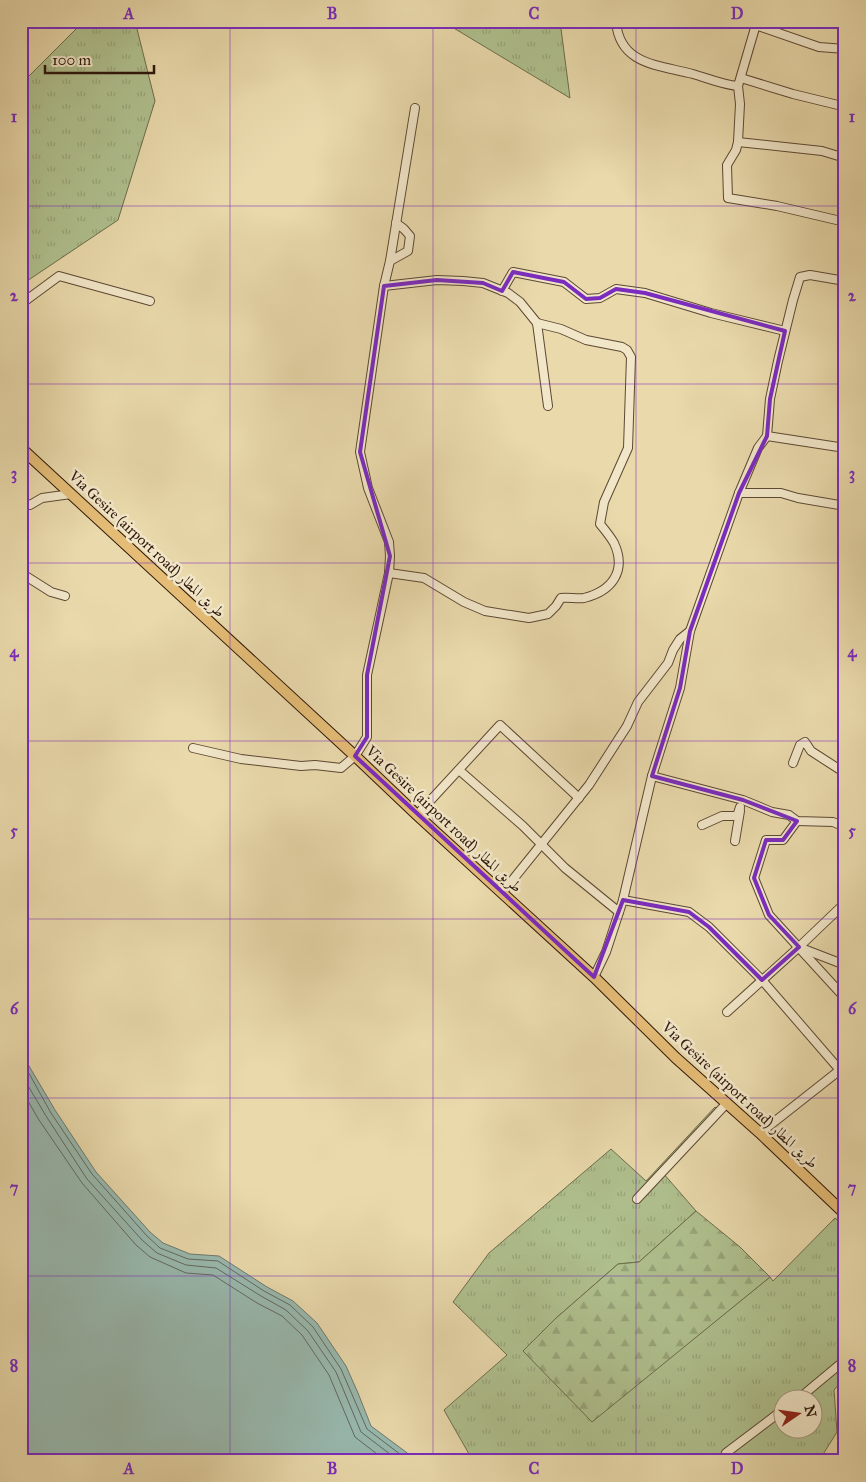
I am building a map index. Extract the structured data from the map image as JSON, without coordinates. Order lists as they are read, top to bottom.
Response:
{
  "streets": {
    "main road": ["Via Gesire (airport road) طريق المطار"]
  },
  "scale_bar": "100 m",
  "north": "right",
  "grid": {
    "columns": [
      "A",
      "B",
      "C",
      "D"
    ],
    "rows": [
      "1",
      "2",
      "3",
      "4",
      "5",
      "6",
      "7",
      "8"
    ]
  }
}
